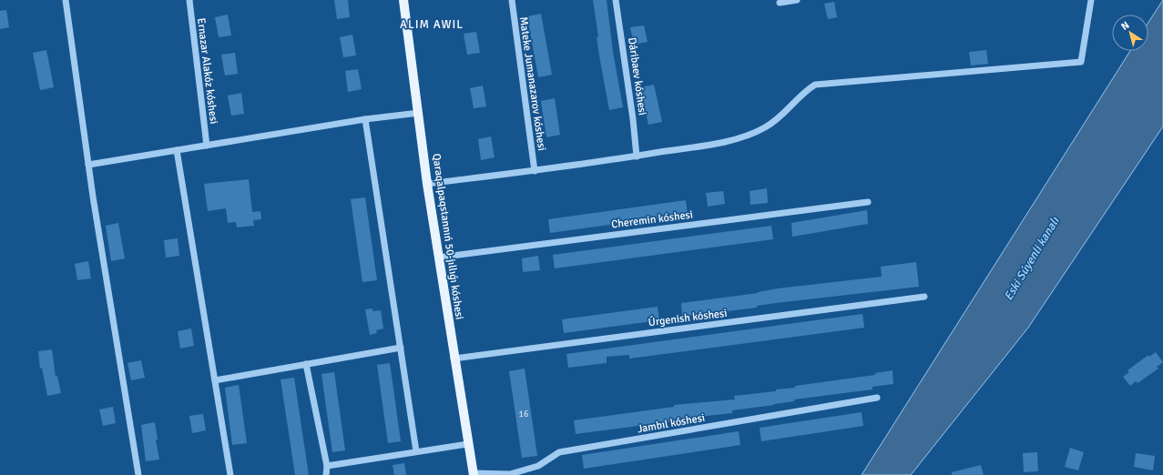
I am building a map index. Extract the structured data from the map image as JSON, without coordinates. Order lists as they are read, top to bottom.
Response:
{
  "streets": {
    "main road": ["Qaraqalpaqstannıń 50-jıllıǵı kóshesi"],
    "street": [
      "Ernazar Alakóz kóshesi",
      "Dáribaev kóshesi",
      "Mateke Jumanazarov kóshesi",
      "Cheremin kóshesi",
      "Úrgenish kóshesi",
      "Jambıl kóshesi"
    ]
  },
  "crossings": [
    ["Cheremin kóshesi", "Qaraqalpaqstannıń 50-jıllıǵı kóshesi"],
    ["Qaraqalpaqstannıń 50-jıllıǵı kóshesi", "Úrgenish kóshesi"],
    ["Qaraqalpaqstannıń 50-jıllıǵı kóshesi", "Jambıl kóshesi"]
  ],
  "districts": ["ALIM AWIL"],
  "water": ["Eski Súyenli kanalı"],
  "house_numbers": ["16"],
  "north": "top left"
}
